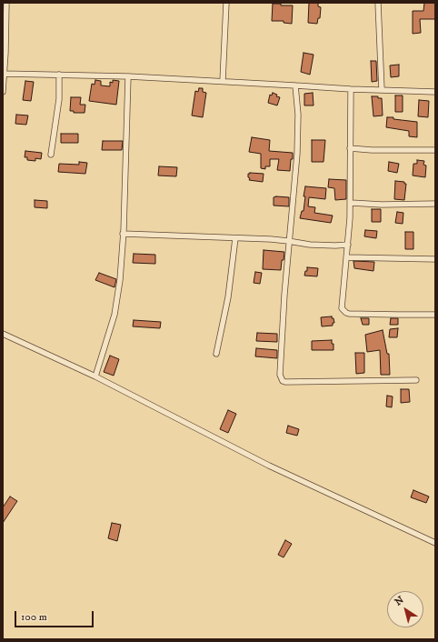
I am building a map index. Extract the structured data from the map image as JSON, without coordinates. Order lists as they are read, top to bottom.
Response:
{
  "scale_bar": "100 m",
  "north": "top left"
}
